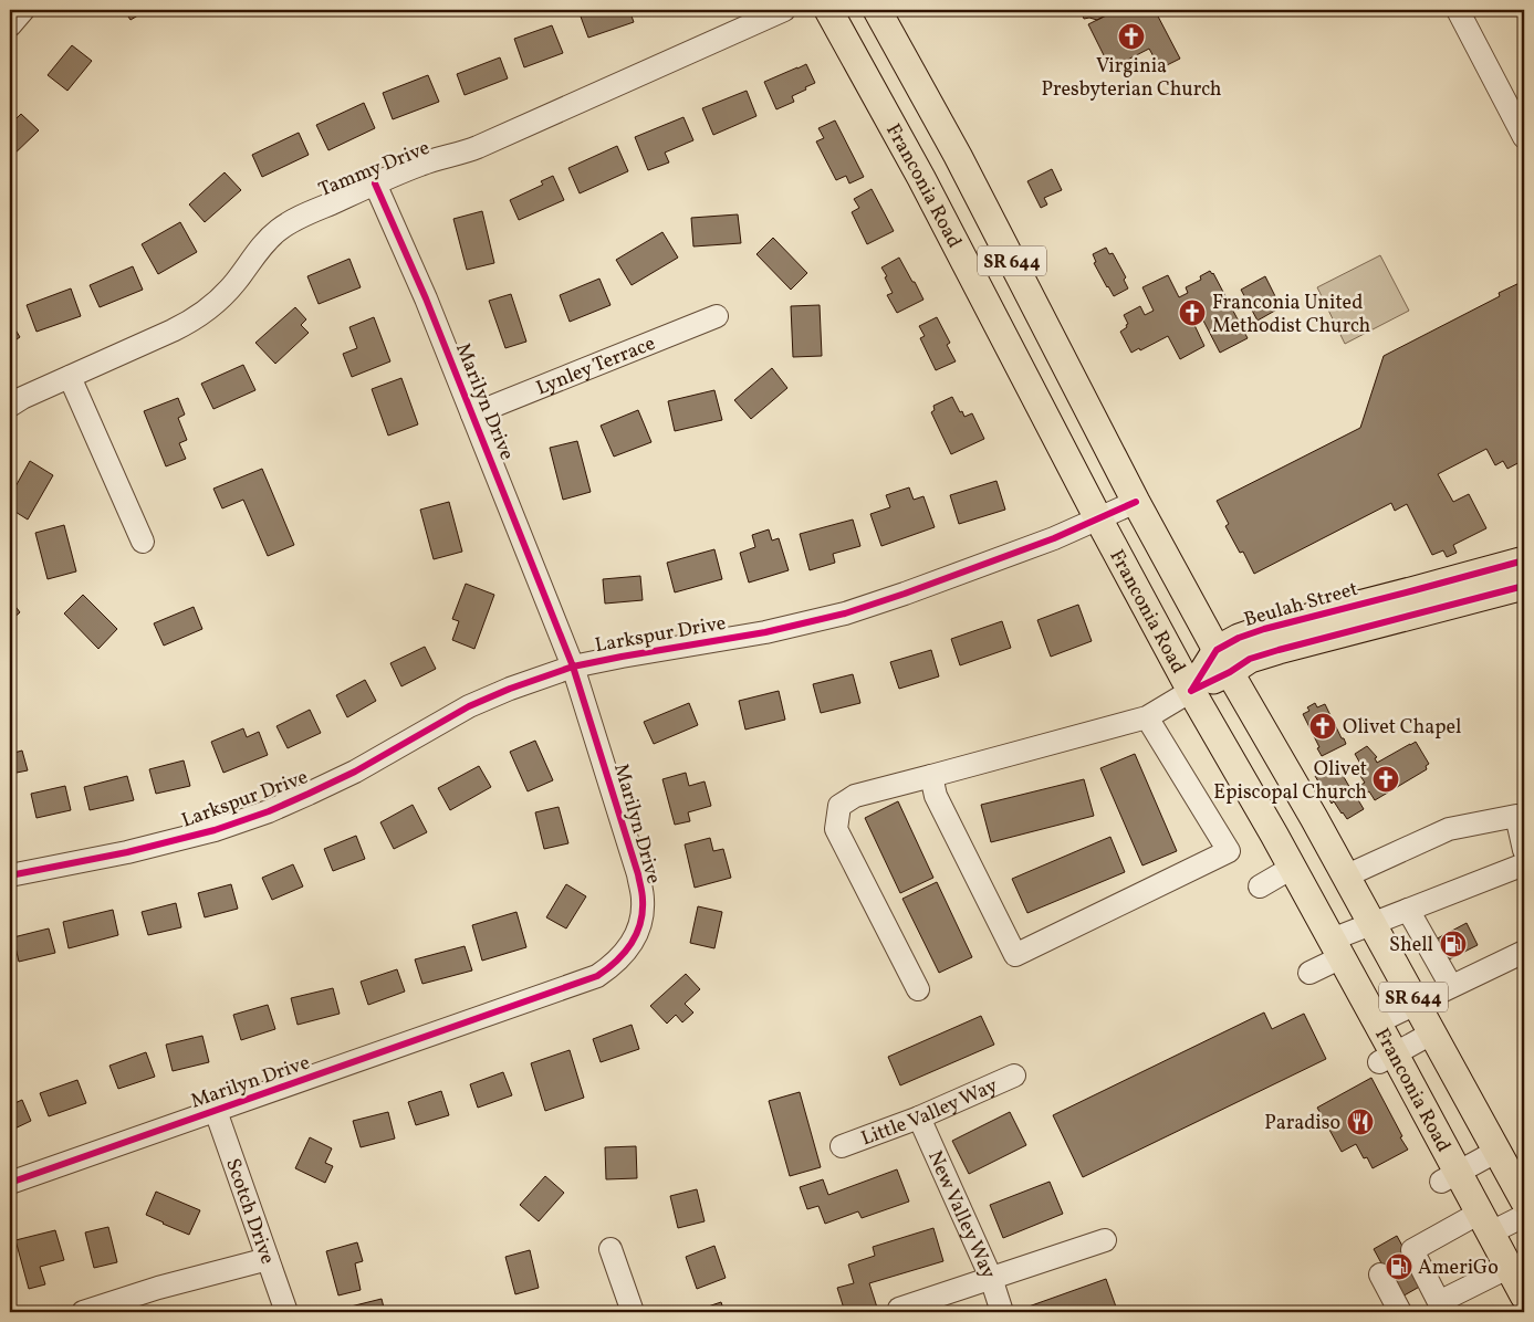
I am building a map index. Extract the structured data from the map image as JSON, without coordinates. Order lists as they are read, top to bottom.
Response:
{
  "streets": {
    "main road": ["Franconia Road", "SR 644", "Beulah Street"],
    "street": [
      "Tammy Drive",
      "Lynley Terrace",
      "Marilyn Drive",
      "Larkspur Drive",
      "Little Valley Way",
      "Scotch Drive",
      "New Valley Way"
    ]
  },
  "crossings": [
    ["Tammy Drive", "Marilyn Drive"],
    ["Franconia Road", "Beulah Street"],
    ["Franconia Road", "Larkspur Drive"],
    ["SR 644", "Beulah Street"],
    ["SR 644", "Larkspur Drive"],
    ["Lynley Terrace", "Marilyn Drive"],
    ["Marilyn Drive", "Larkspur Drive"],
    ["Marilyn Drive", "Scotch Drive"],
    ["Little Valley Way", "New Valley Way"]
  ],
  "places": {
    "church": [
      "Virginia Presbyterian Church",
      "Franconia United Methodist Church",
      "Olivet Chapel",
      "Olivet Episcopal Church"
    ],
    "fuel station": ["Shell", "AmeriGo"],
    "restaurant": ["Paradiso"]
  }
}
